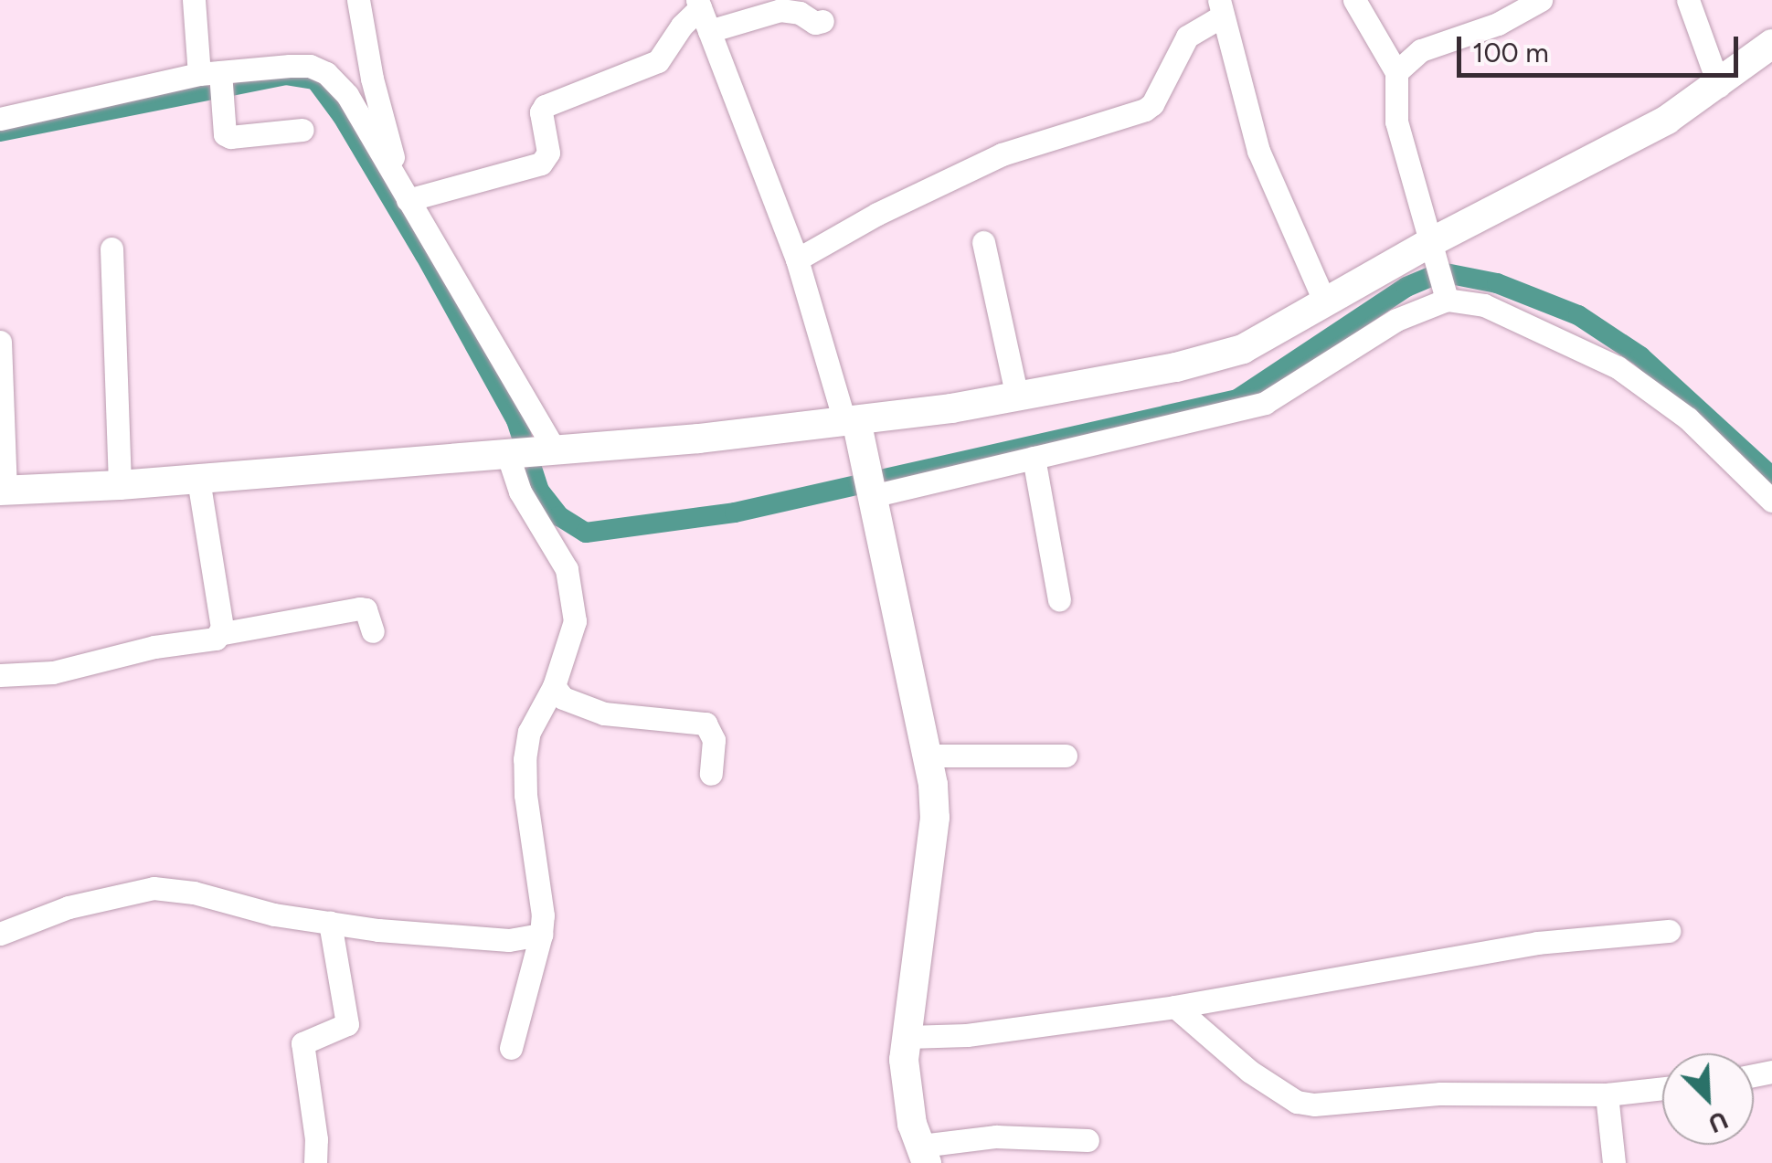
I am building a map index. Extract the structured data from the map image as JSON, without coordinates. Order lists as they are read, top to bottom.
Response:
{
  "scale_bar": "100 m",
  "north": "bottom right"
}
